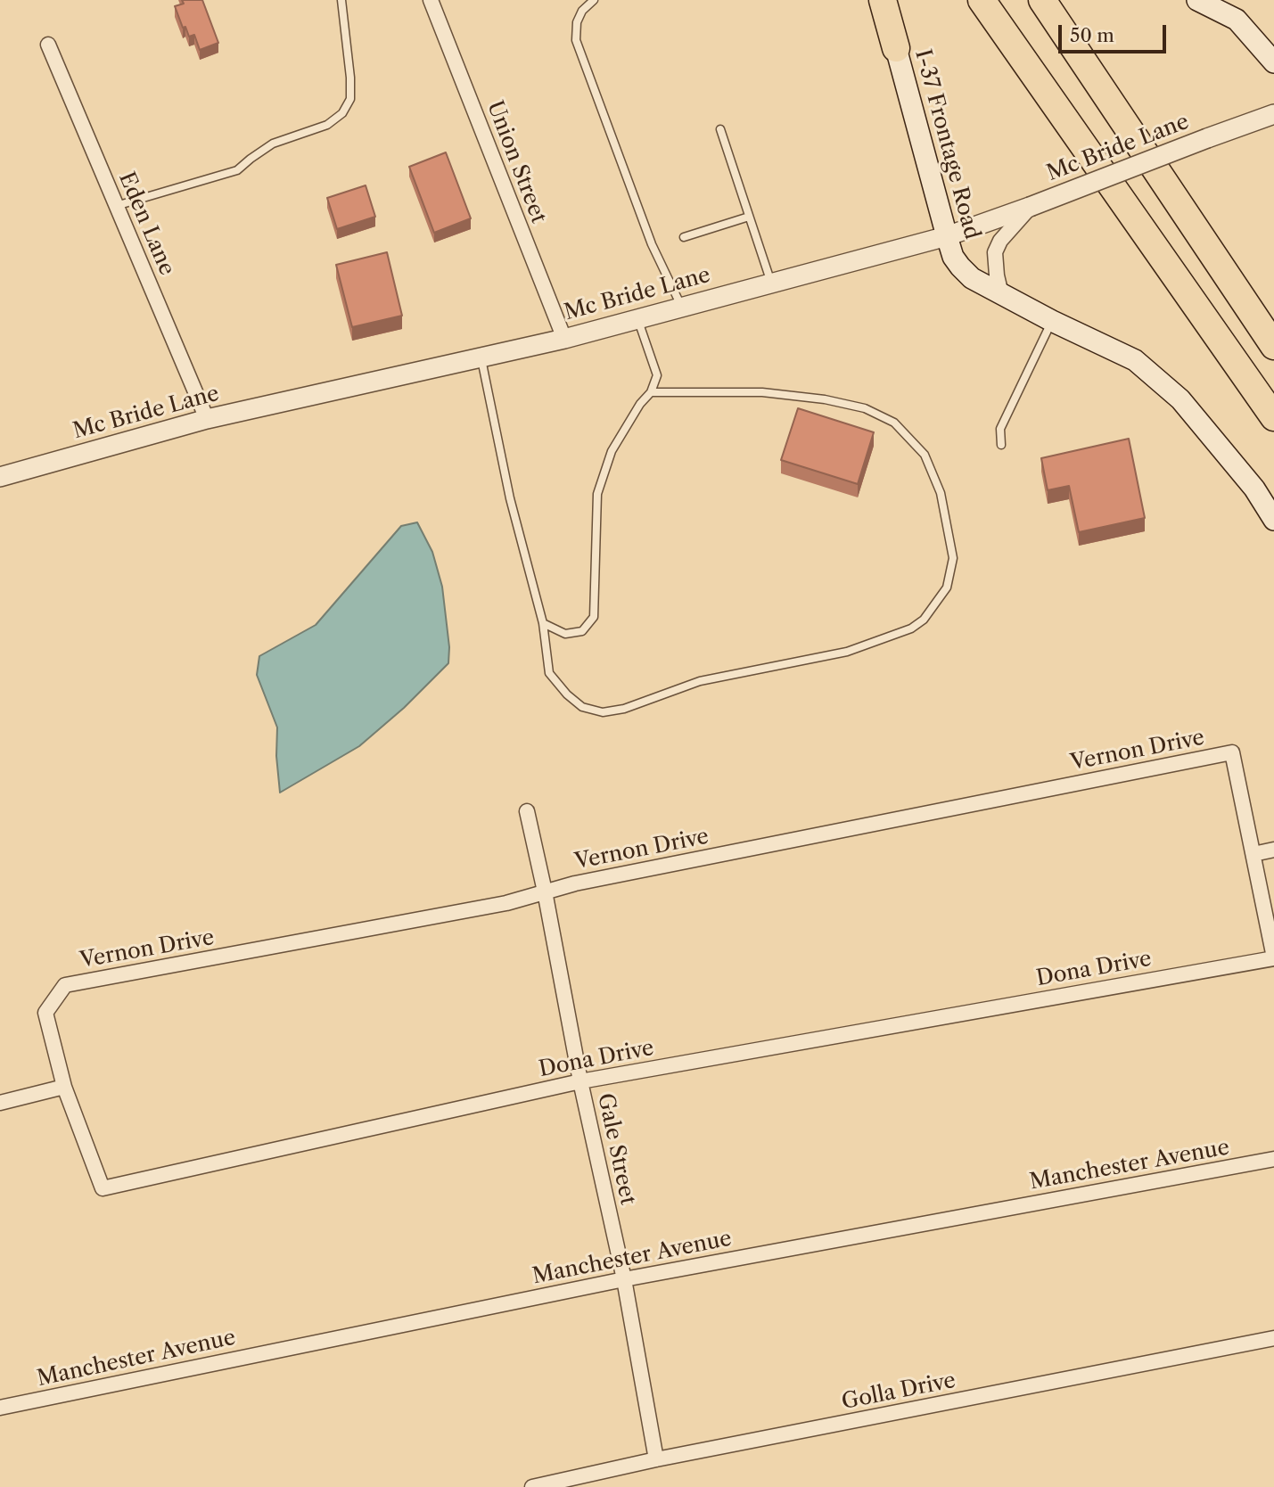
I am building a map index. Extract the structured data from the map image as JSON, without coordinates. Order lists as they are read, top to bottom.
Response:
{
  "streets": {
    "main road": ["I-37 Frontage Road"],
    "street": [
      "Mc Bride Lane",
      "Union Street",
      "Eden Lane",
      "Vernon Drive",
      "Dona Drive",
      "Gale Street",
      "Manchester Avenue",
      "Golla Drive"
    ]
  },
  "crossings": [
    ["I-37 Frontage Road", "Mc Bride Lane"],
    ["Mc Bride Lane", "Union Street"],
    ["Mc Bride Lane", "Eden Lane"],
    ["Vernon Drive", "Dona Drive"],
    ["Vernon Drive", "Gale Street"],
    ["Dona Drive", "Gale Street"],
    ["Gale Street", "Manchester Avenue"],
    ["Gale Street", "Golla Drive"]
  ],
  "scale_bar": "50 m"
}
